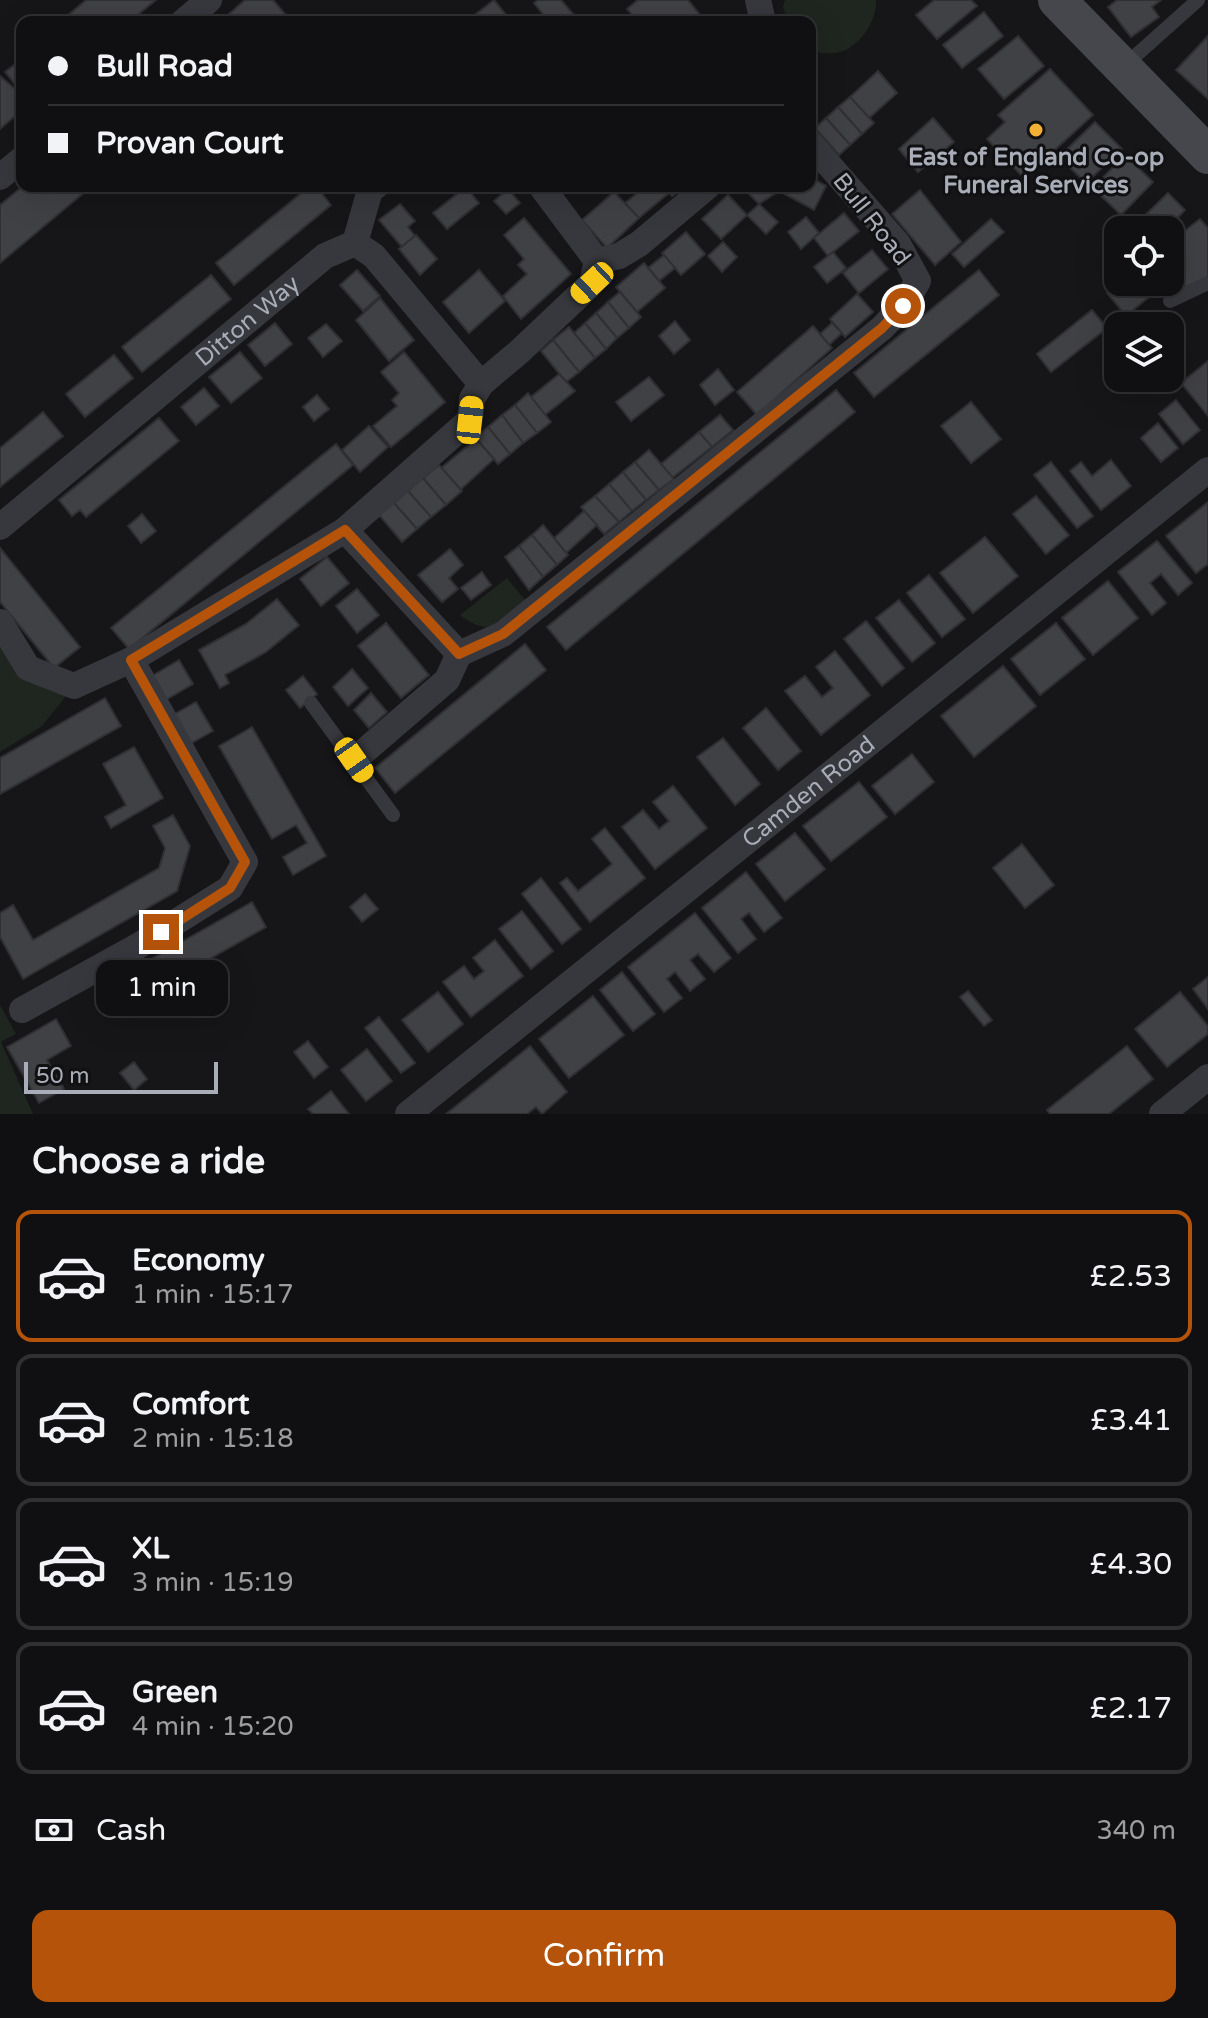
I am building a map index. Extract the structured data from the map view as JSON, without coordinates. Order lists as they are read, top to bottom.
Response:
{
  "streets": {
    "street": ["Bull Road", "Ditton Way", "Camden Road"]
  },
  "places": ["East of England Co-op Funeral Services"],
  "scale_bar": "50 m",
  "page": {
    "banner": ["Bull Road", "Provan Court"],
    "bubble": "1 min",
    "scale": "50 m",
    "heading": "Choose a ride",
    "list": [
      {
        "name": "Economy",
        "note": "1 min · 15:17",
        "value": "£2.53"
      },
      {
        "name": "Comfort",
        "note": "2 min · 15:18",
        "value": "£3.41"
      },
      {
        "name": "XL",
        "note": "3 min · 15:19",
        "value": "£4.30"
      },
      {
        "name": "Green",
        "note": "4 min · 15:20",
        "value": "£2.17"
      }
    ],
    "pay": ["Cash", "340 m"],
    "buttons": "Confirm"
  }
}
